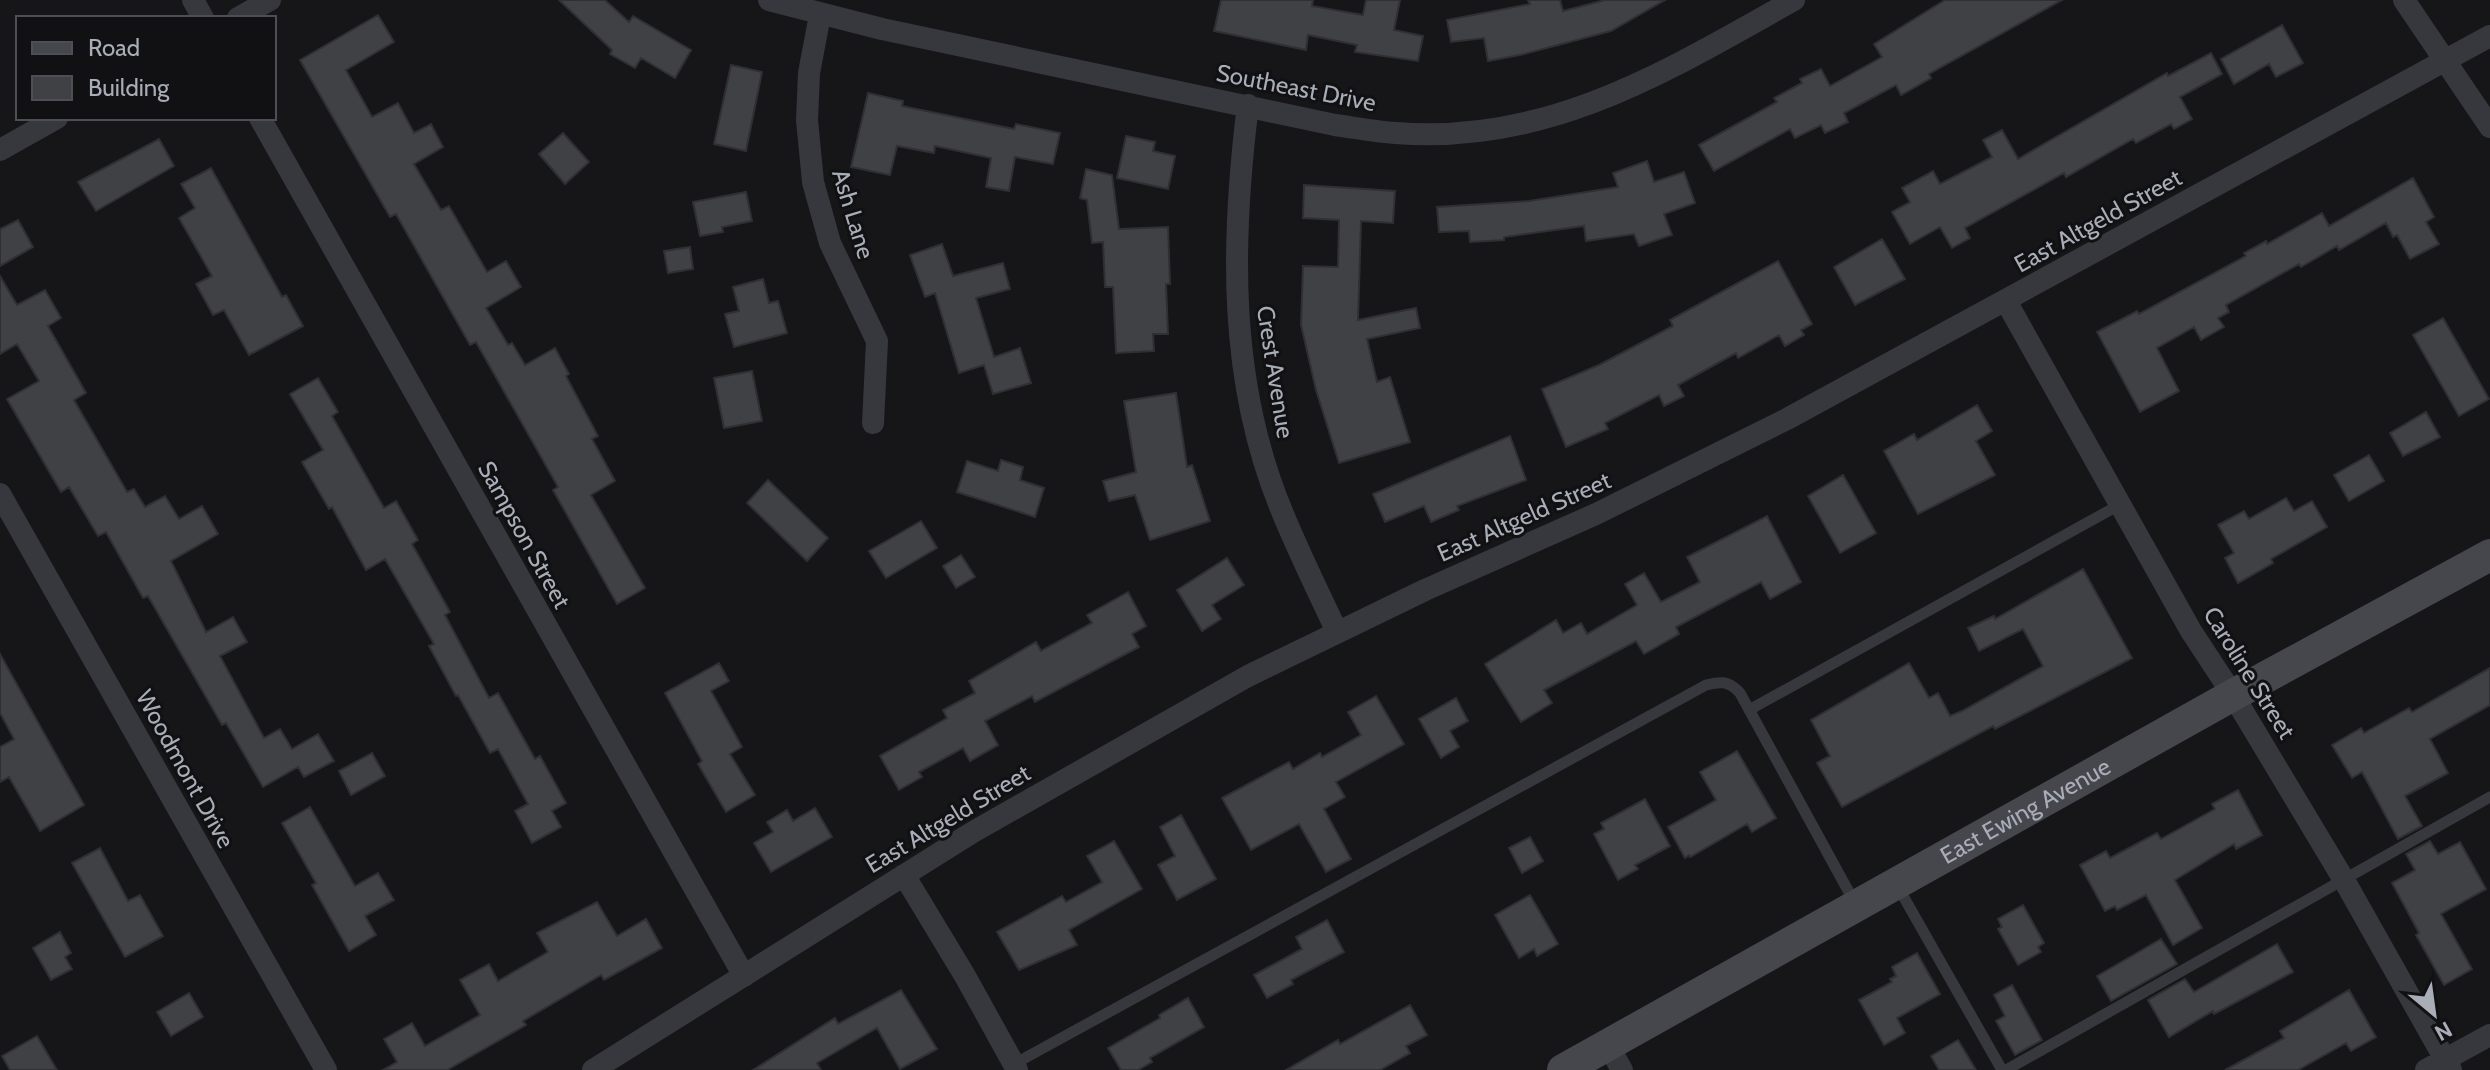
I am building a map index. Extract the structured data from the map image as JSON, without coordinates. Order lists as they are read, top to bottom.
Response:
{
  "streets": {
    "street": [
      "Southeast Drive",
      "Ash Lane",
      "East Altgeld Street",
      "Crest Avenue",
      "Sampson Street",
      "Caroline Street",
      "Woodmont Drive",
      "East Ewing Avenue"
    ]
  },
  "crossings": [
    ["Southeast Drive", "Ash Lane"],
    ["Southeast Drive", "Crest Avenue"],
    ["East Altgeld Street", "Crest Avenue"],
    ["East Altgeld Street", "Sampson Street"],
    ["East Altgeld Street", "Caroline Street"],
    ["Caroline Street", "East Ewing Avenue"]
  ],
  "legend": ["Road", "Building"],
  "north": "bottom right"
}
